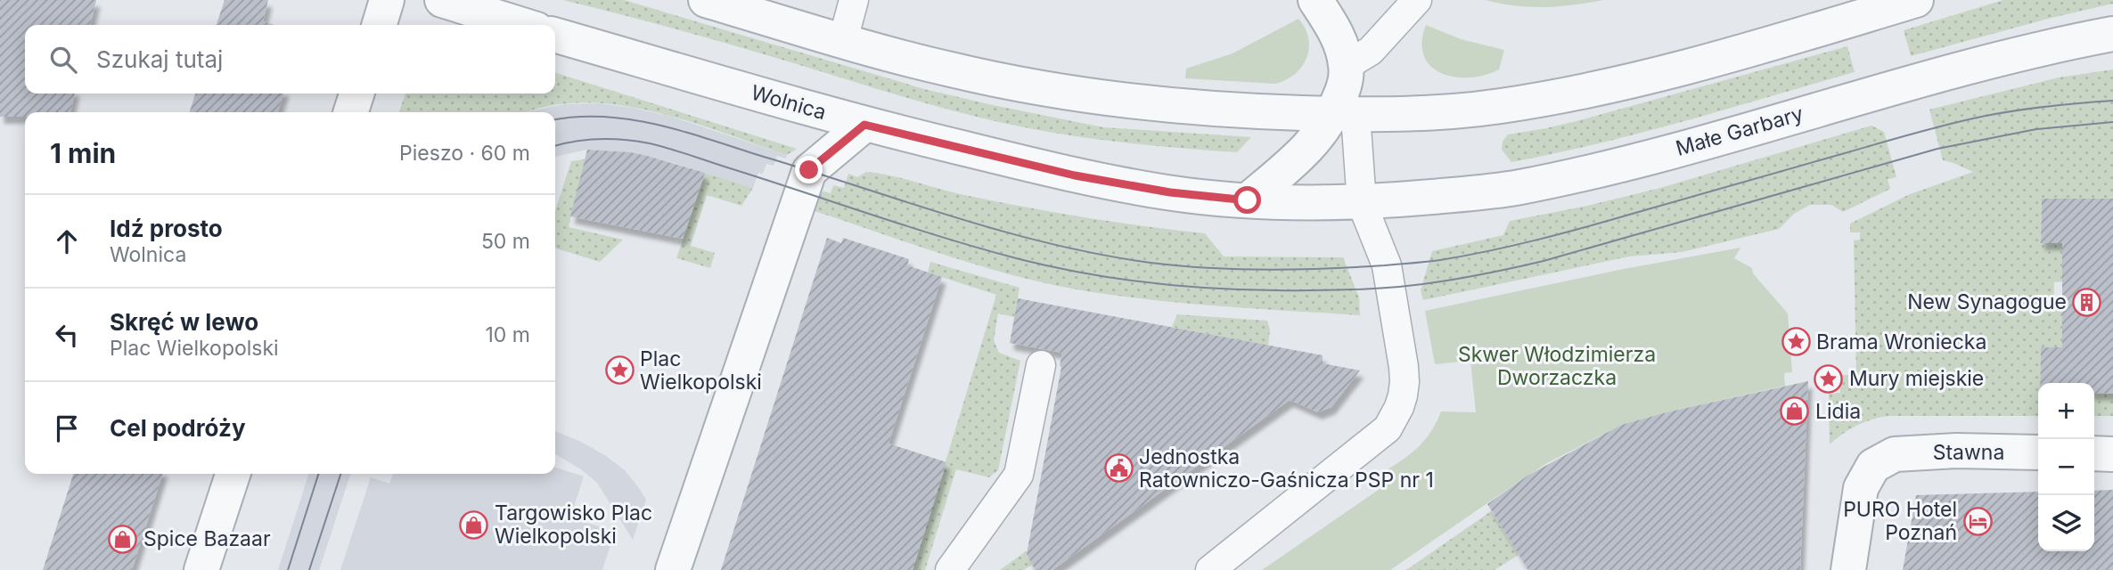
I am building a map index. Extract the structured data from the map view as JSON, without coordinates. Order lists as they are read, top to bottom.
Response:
{
  "streets": {
    "street": ["Wolnica", "Małe Garbary", "Stawna"]
  },
  "crossings": [
    ["Wolnica", "Małe Garbary"]
  ],
  "parks": ["Skwer Włodzimierza Dworzaczka"],
  "places": {
    "building": ["New Synagogue"],
    "place": ["Brama Wroniecka", "Plac Wielkopolski", "Mury miejskie"],
    "shop": ["Lidia", "Targowisko Plac Wielkopolski", "Spice Bazaar"],
    "public building": ["Jednostka Ratowniczo-Gaśnicza PSP nr 1"],
    "hotel": ["PURO Hotel Poznań"]
  },
  "page": {
    "search": "Szukaj tutaj",
    "heading": ["1 min", "Pieszo · 60 m"],
    "list": [
      ["Idź prosto", "Wolnica", "50 m"],
      ["Skręć w lewo", "Plac Wielkopolski", "10 m"],
      "Cel podróży"
    ],
    "map_buttons": ["+", "−"]
  }
}
